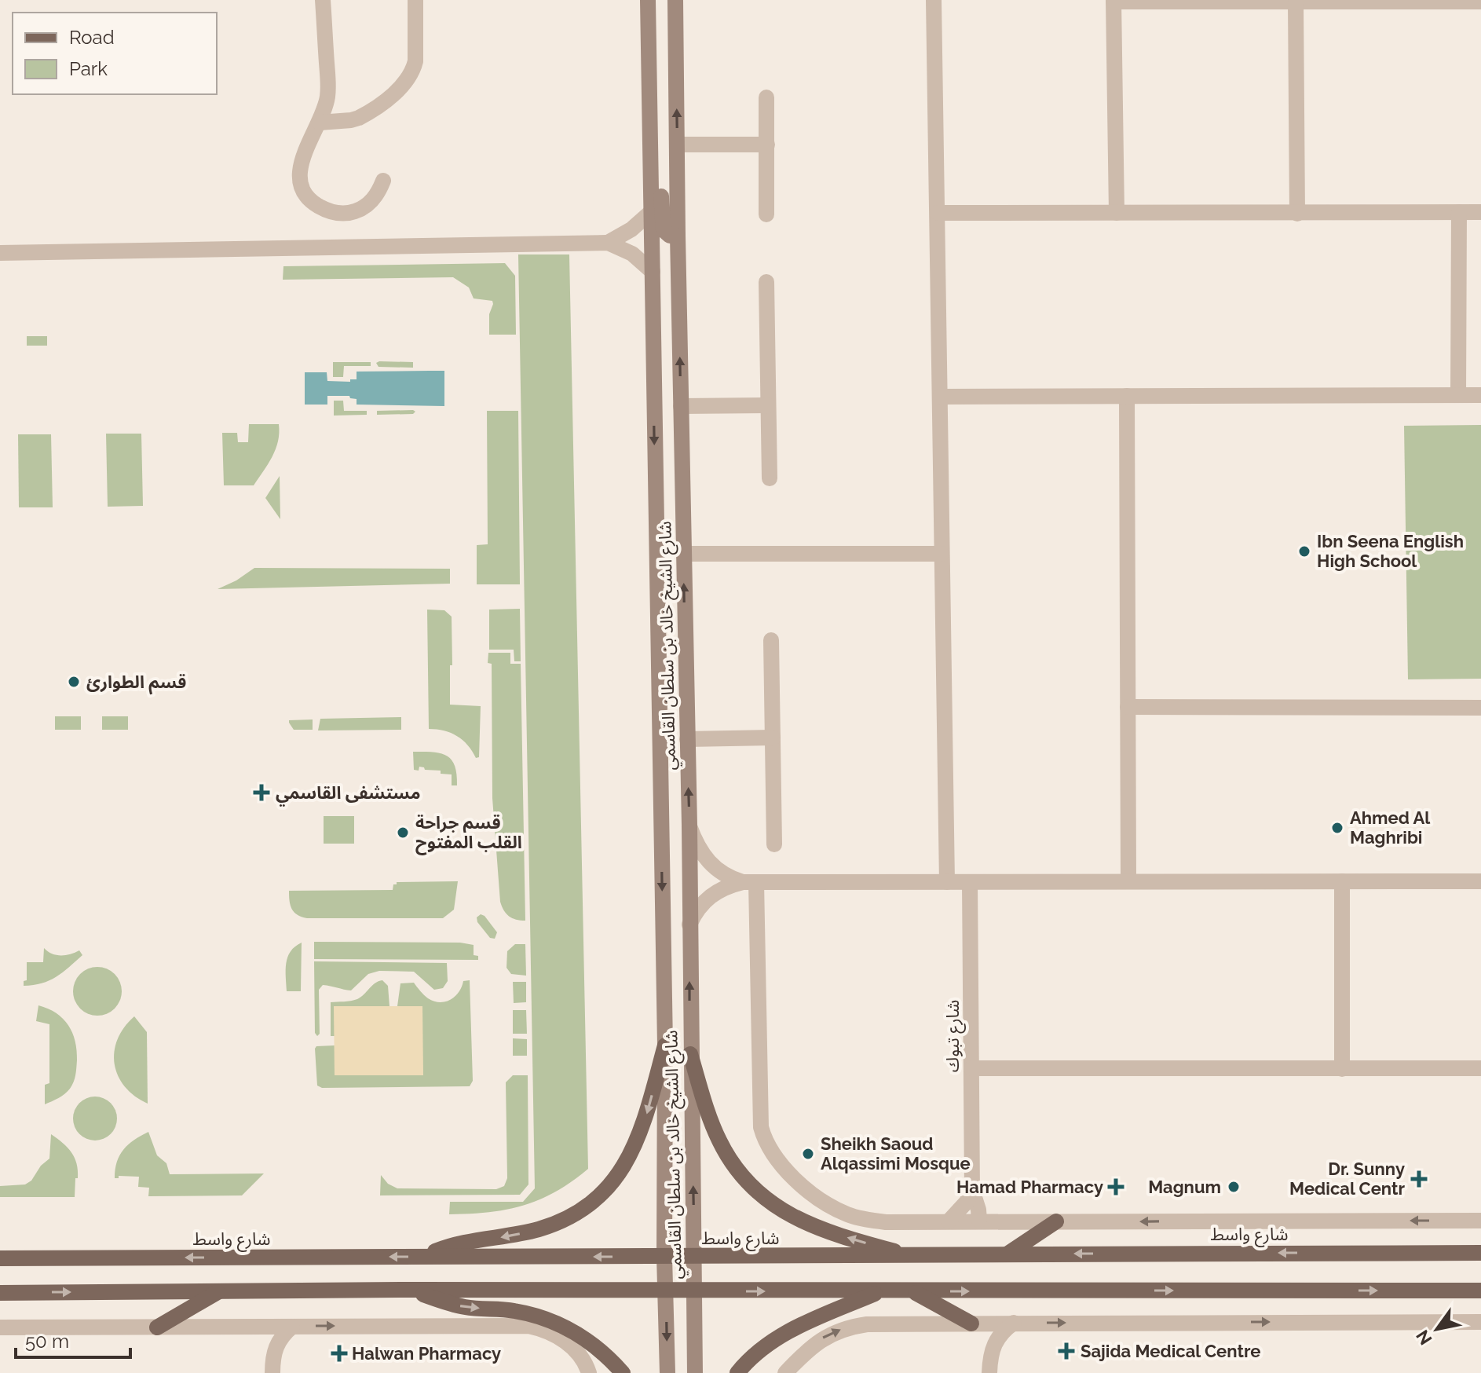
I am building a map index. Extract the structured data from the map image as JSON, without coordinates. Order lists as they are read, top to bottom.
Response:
{
  "streets": {
    "main road": ["شارع الشيخ خالد بن سلطان القاسمي", "شارع واسط"],
    "street": ["شارع تبوك"]
  },
  "crossings": [
    ["شارع الشيخ خالد بن سلطان القاسمي", "شارع واسط"]
  ],
  "places": {
    "other": [
      "Ibn Seena English High School",
      "قسم الطوارئ",
      "Ahmed Al Maghribi",
      "قسم جراحة القلب المفتوح",
      "Sheikh Saoud Alqassimi Mosque",
      "Magnum"
    ],
    "health": [
      "مستشفى القاسمي",
      "Dr. Sunny Medical Centr",
      "Hamad Pharmacy",
      "Sajida Medical Centre",
      "Halwan Pharmacy"
    ]
  },
  "legend": ["Road", "Park"],
  "scale_bar": "50 m",
  "north": "bottom left"
}
